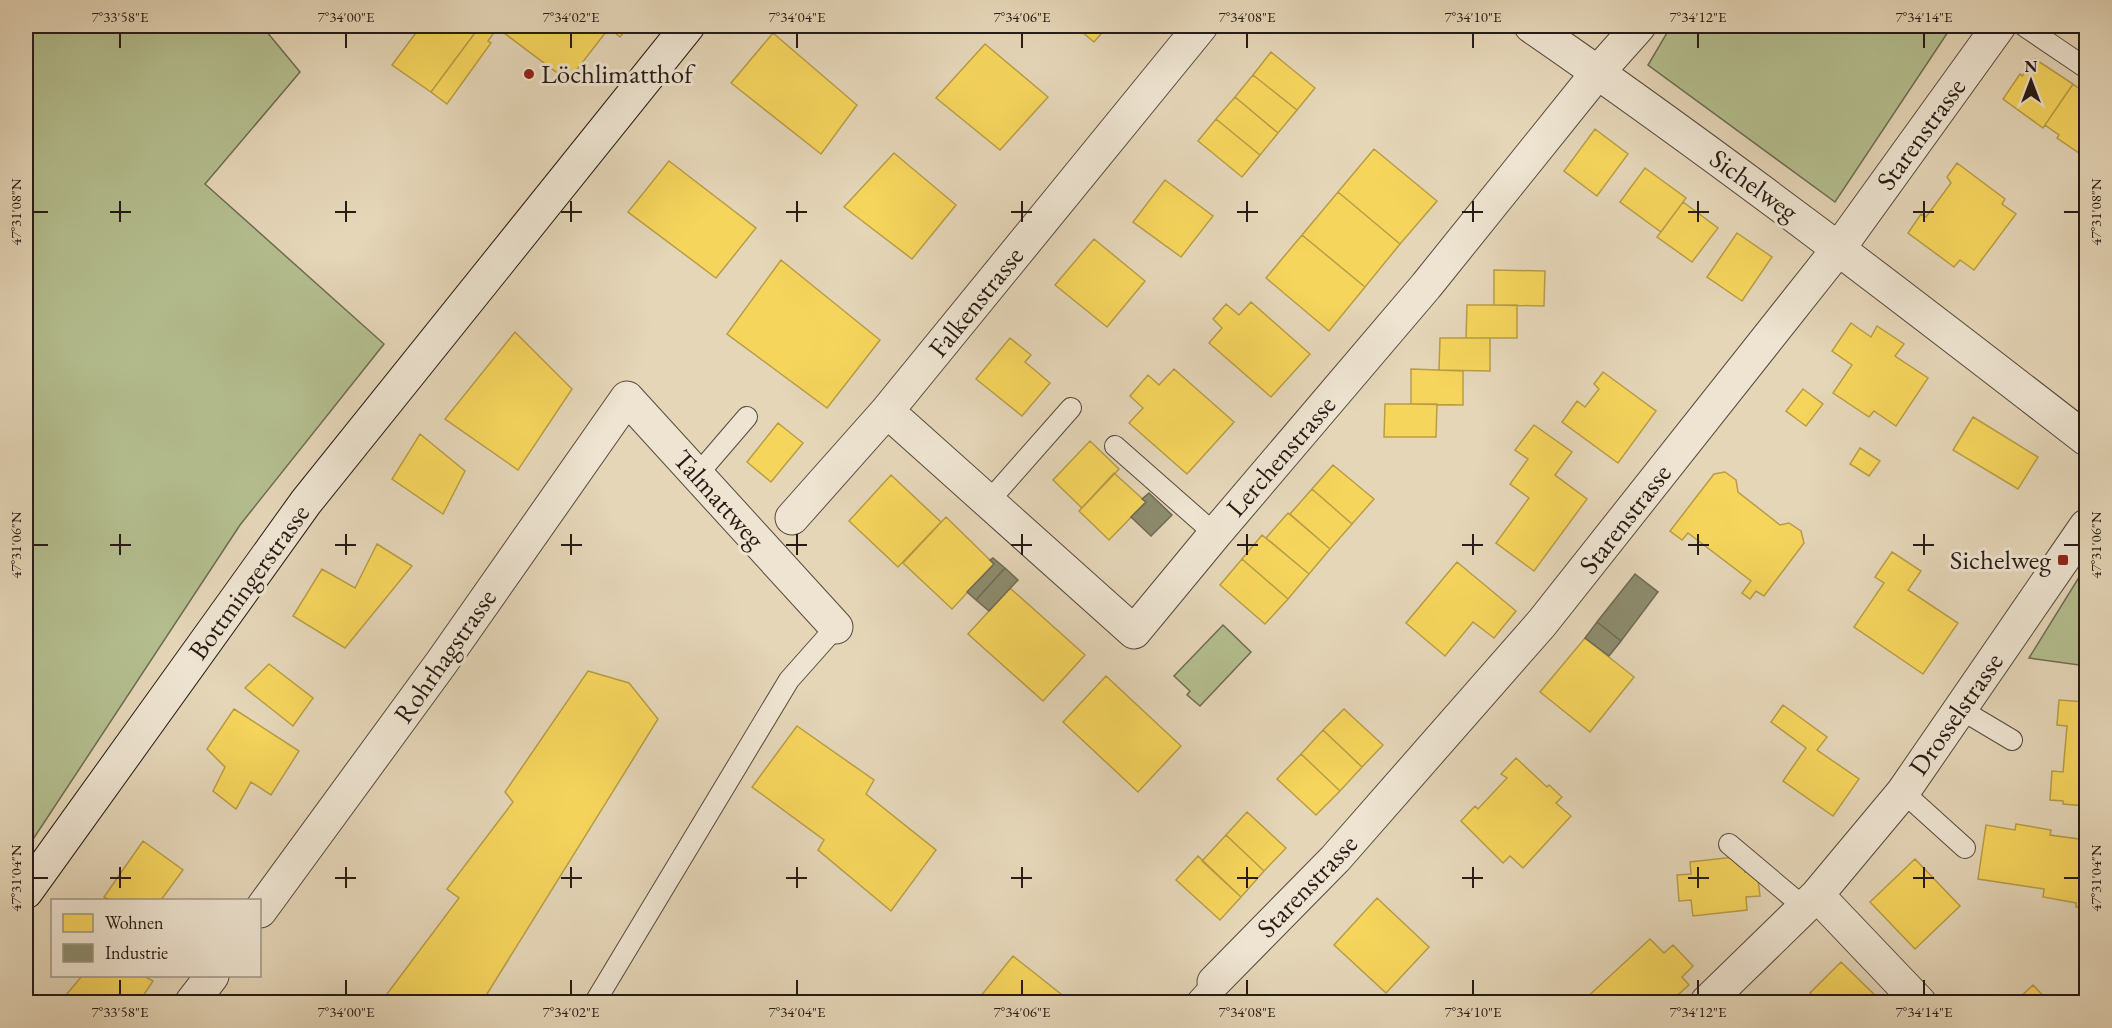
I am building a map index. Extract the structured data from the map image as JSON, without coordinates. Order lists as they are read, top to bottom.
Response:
{
  "streets": {
    "street": [
      "Starenstrasse",
      "Sichelweg",
      "Falkenstrasse",
      "Lerchenstrasse",
      "Talmattweg",
      "Bottmingerstrasse",
      "Rohrhagstrasse",
      "Drosselstrasse"
    ]
  },
  "crossings": [
    ["Starenstrasse", "Sichelweg"],
    ["Sichelweg", "Lerchenstrasse"],
    ["Falkenstrasse", "Lerchenstrasse"],
    ["Talmattweg", "Rohrhagstrasse"]
  ],
  "places": {
    "other": ["Löchlimatthof"],
    "transit": ["Sichelweg"]
  },
  "legend": ["Wohnen", "Industrie"],
  "north": "top",
  "coordinates": [
    "7°33'58\"E",
    "7°34'00\"E",
    "7°34'02\"E",
    "7°34'04\"E",
    "7°34'06\"E",
    "7°34'08\"E",
    "7°34'10\"E",
    "7°34'12\"E",
    "7°34'14\"E",
    "47°31'08\"N",
    "47°31'06\"N",
    "47°31'04\"N"
  ]
}
